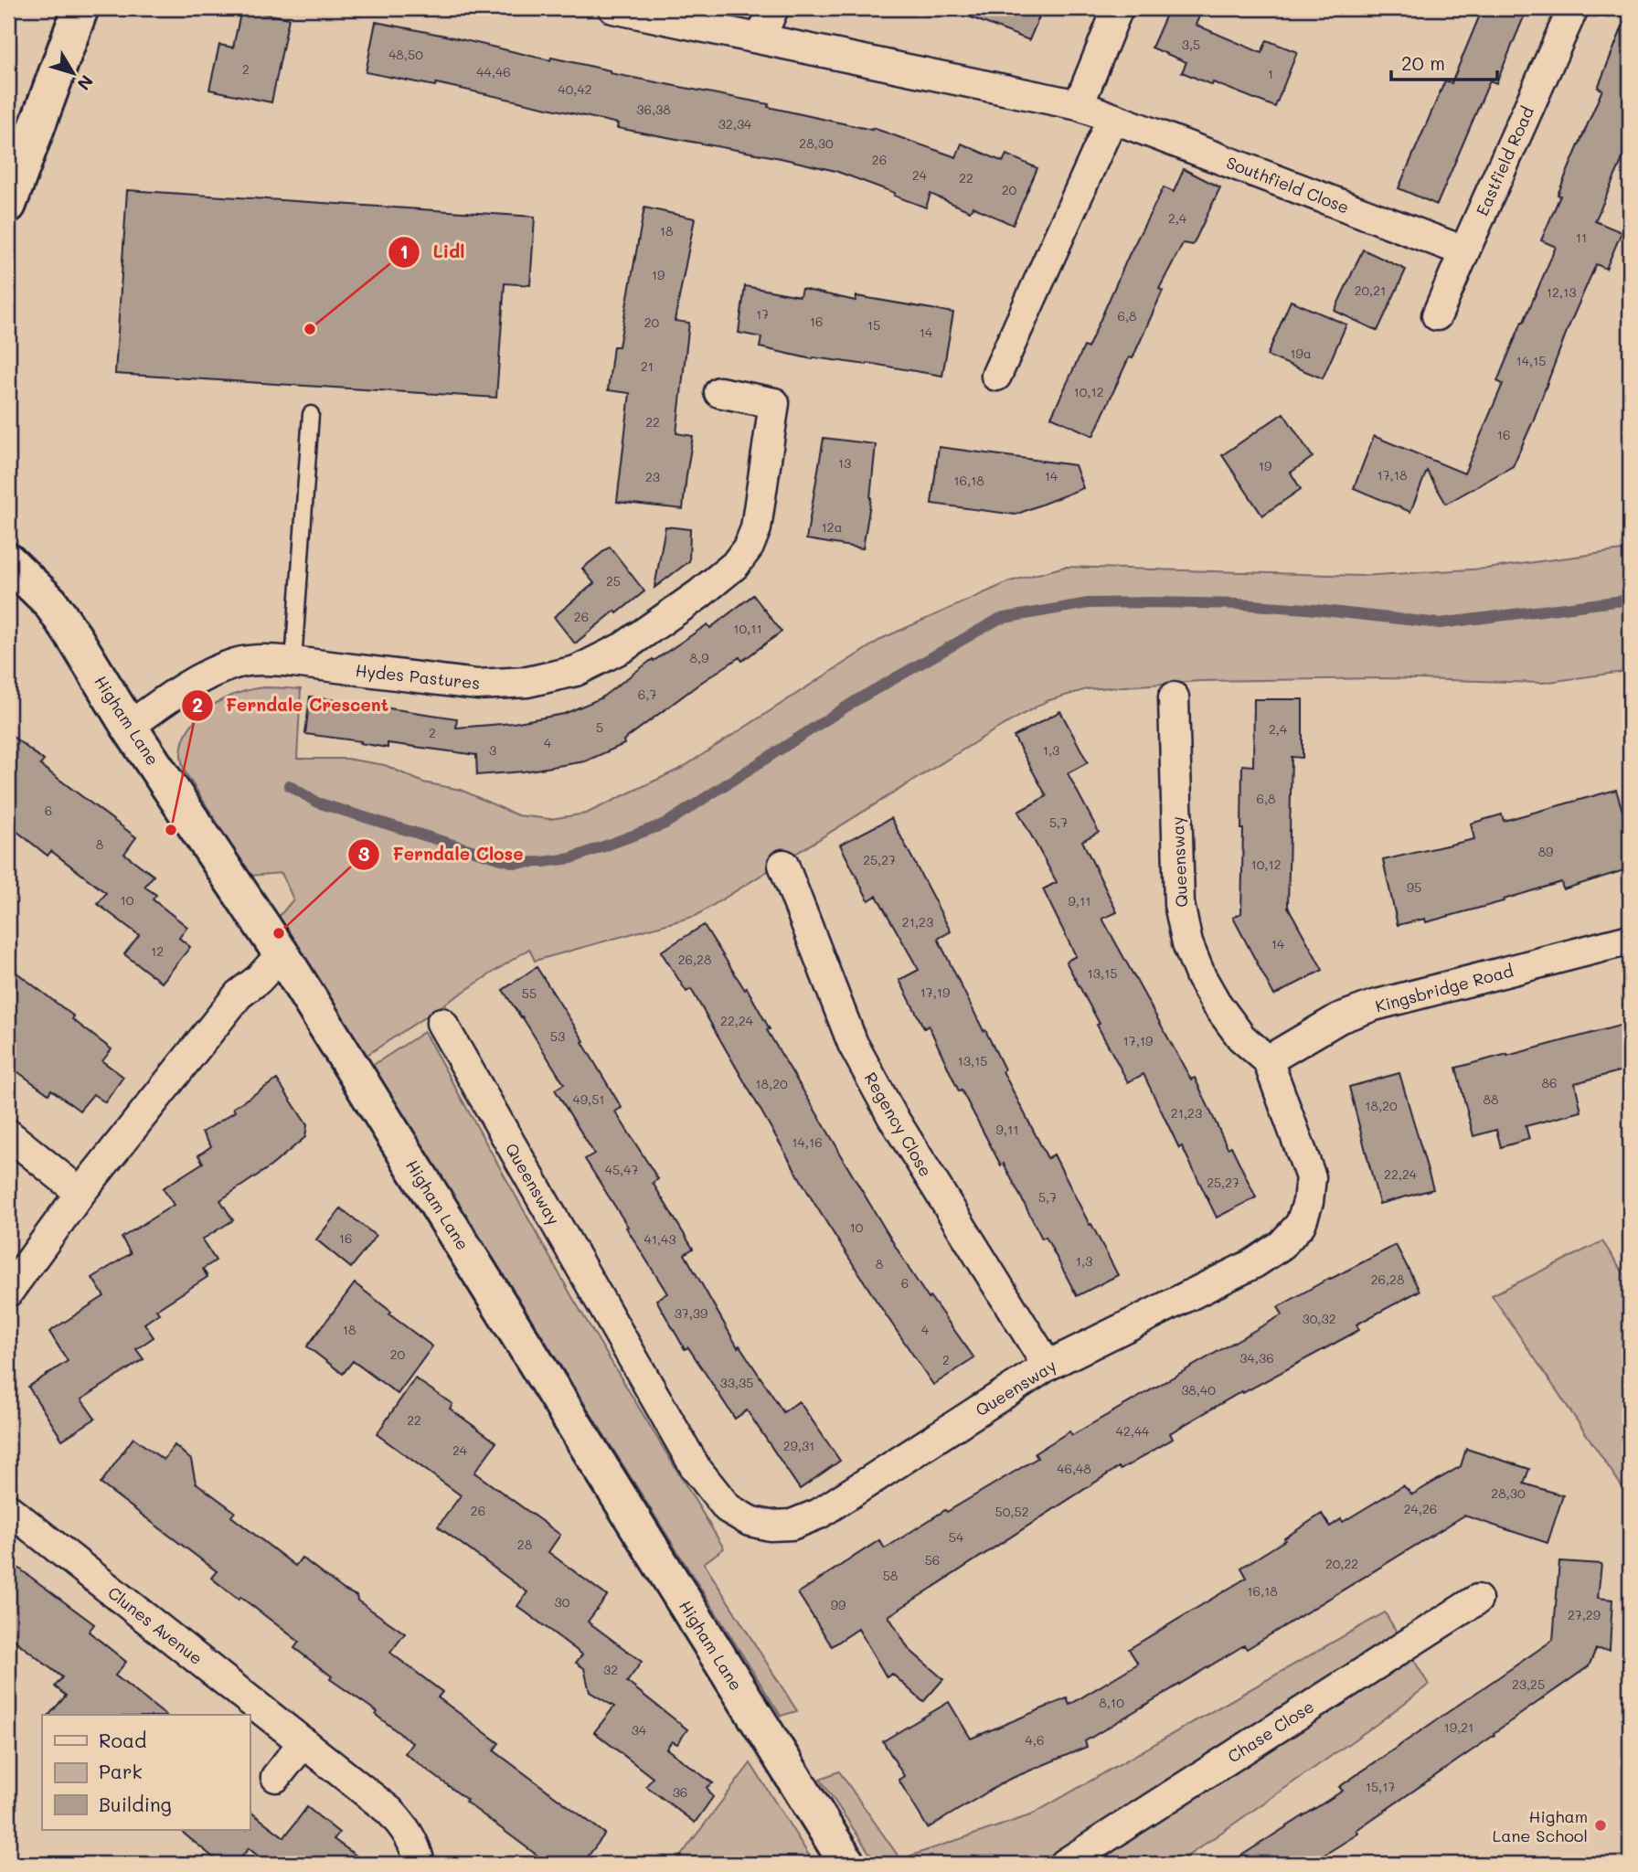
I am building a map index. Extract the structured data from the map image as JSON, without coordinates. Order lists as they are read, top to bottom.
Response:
{
  "streets": {
    "street": [
      "Eastfield Road",
      "Southfield Close",
      "Hydes Pastures",
      "Higham Lane",
      "Queensway",
      "Kingsbridge Road",
      "Regency Close",
      "Clunes Avenue",
      "Chase Close"
    ]
  },
  "crossings": [
    ["Eastfield Road", "Southfield Close"],
    ["Hydes Pastures", "Higham Lane"],
    ["Queensway", "Kingsbridge Road"],
    ["Queensway", "Regency Close"]
  ],
  "places": [
    "Lidl",
    "Ferndale Crescent",
    "Ferndale Close",
    "Higham Lane School"
  ],
  "house_numbers": [
    "3,5",
    "48,50",
    "2",
    "44,46",
    "1",
    "40,42",
    "36,38",
    "32,34",
    "28,30",
    "26",
    "24",
    "22",
    "20",
    "2,4",
    "18",
    "11",
    "19",
    "20,21",
    "12,13",
    "17",
    "6,8",
    "16",
    "20",
    "15",
    "14",
    "19a",
    "14,15",
    "21",
    "10,12",
    "22",
    "16",
    "13",
    "19",
    "17,18",
    "14",
    "23",
    "16,18",
    "12a",
    "25",
    "26",
    "10,11",
    "8,9",
    "6,7",
    "5",
    "2,4",
    "2",
    "4",
    "3",
    "1,3",
    "6,8",
    "6",
    "5,7",
    "8",
    "89",
    "25,27",
    "10,12",
    "95",
    "10",
    "9,11",
    "21,23",
    "14",
    "12",
    "26,28",
    "13,15",
    "17,19",
    "55",
    "22,24",
    "53",
    "17,19",
    "13,15",
    "86",
    "18,20",
    "49,51",
    "88",
    "18,20",
    "21,23",
    "9,11",
    "14,16",
    "45,47",
    "22,24",
    "25,27",
    "5,7",
    "10",
    "16",
    "41,43",
    "1,3",
    "8",
    "26,28",
    "6",
    "37,39",
    "30,32",
    "18",
    "4",
    "20",
    "34,36",
    "2",
    "33,35",
    "38,40",
    "22",
    "42,44",
    "29,31",
    "24",
    "46,48",
    "28,30",
    "24,26",
    "26",
    "50,52",
    "54",
    "28",
    "56",
    "20,22",
    "58",
    "16,18",
    "30",
    "99",
    "27,29",
    "32",
    "23,25",
    "8,10",
    "19,21",
    "34",
    "4,6",
    "15,17",
    "36"
  ],
  "legend": ["Road", "Park", "Building"],
  "scale_bar": "20 m",
  "north": "bottom right"
}
